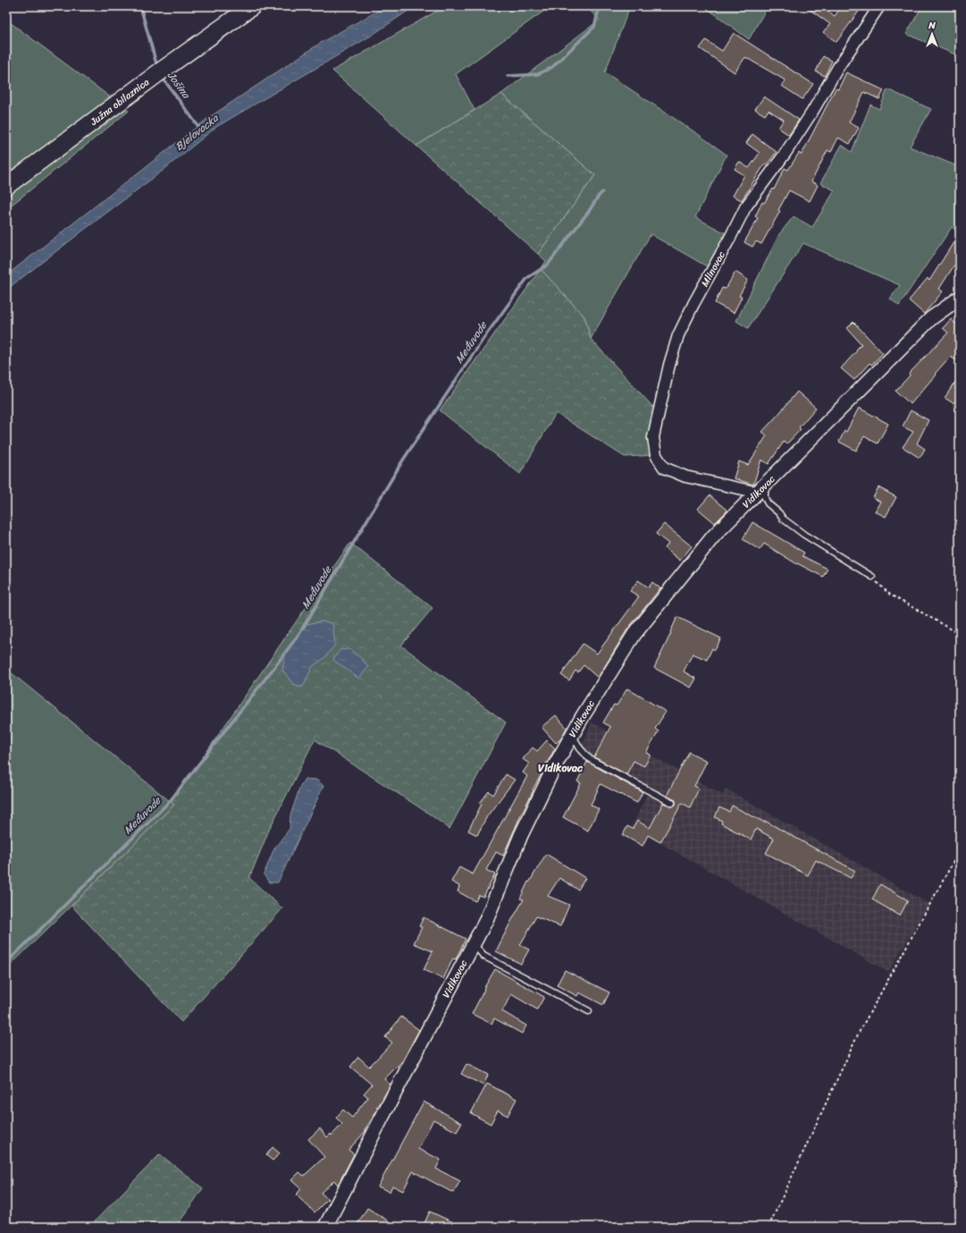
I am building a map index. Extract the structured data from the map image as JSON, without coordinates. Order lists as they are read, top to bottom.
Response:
{
  "streets": {
    "main road": ["Južna obilaznica"],
    "street": ["Mlinovac", "Vidikovac"]
  },
  "crossings": [
    ["Mlinovac", "Vidikovac"]
  ],
  "districts": ["Vidikovac"],
  "water": ["Jošina", "Bjelovacka", "Međuvode"],
  "north": "top"
}
